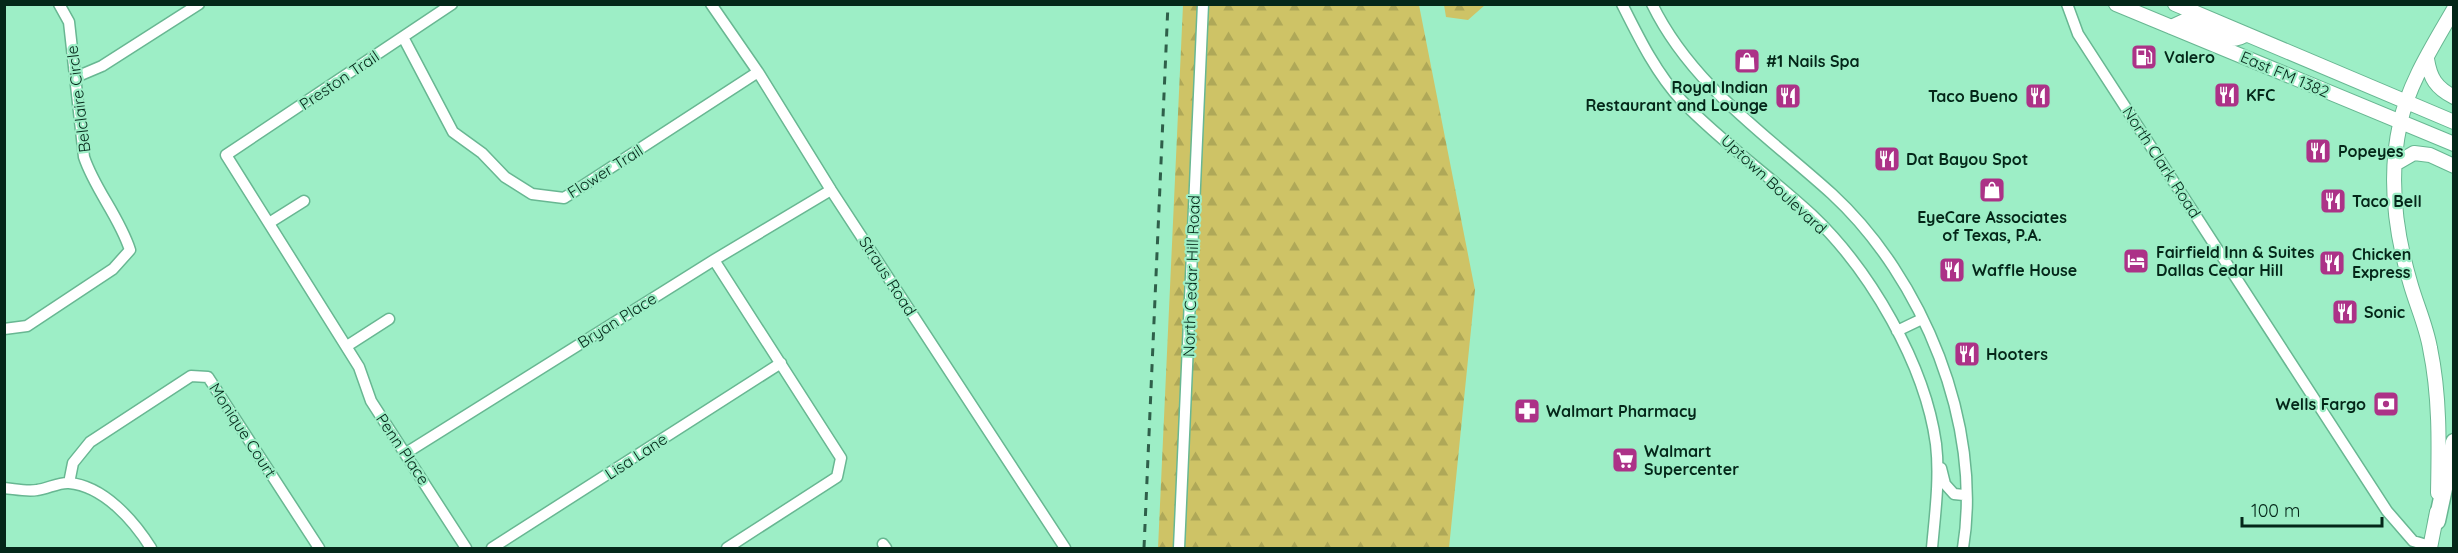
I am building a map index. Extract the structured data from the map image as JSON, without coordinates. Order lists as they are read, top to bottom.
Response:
{
  "streets": {
    "main road": ["East FM 1382"],
    "street": [
      "Preston Trail",
      "Belclaire Circle",
      "North Clark Road",
      "Flower Trail",
      "Uptown Boulevard",
      "Straus Road",
      "North Cedar Hill Road",
      "Bryan Place",
      "Monique Court",
      "Penn Place",
      "Lisa Lane"
    ]
  },
  "crossings": [
    ["Preston Trail", "Flower Trail"],
    ["Preston Trail", "Penn Place"],
    ["Flower Trail", "Straus Road"],
    ["Straus Road", "Bryan Place"],
    ["Bryan Place", "Penn Place"]
  ],
  "places": {
    "fuel station": ["Valero"],
    "shop": ["#1 Nails Spa", "EyeCare Associates of Texas, P.A."],
    "restaurant": [
      "KFC",
      "Royal Indian Restaurant and Lounge",
      "Taco Bueno",
      "Popeyes",
      "Dat Bayou Spot",
      "Taco Bell",
      "Chicken Express",
      "Waffle House",
      "Sonic",
      "Hooters"
    ],
    "hotel": ["Fairfield Inn & Suites Dallas Cedar Hill"],
    "bank": ["Wells Fargo"],
    "pharmacy": ["Walmart Pharmacy"],
    "supermarket": ["Walmart Supercenter"]
  },
  "scale_bar": "100 m"
}
